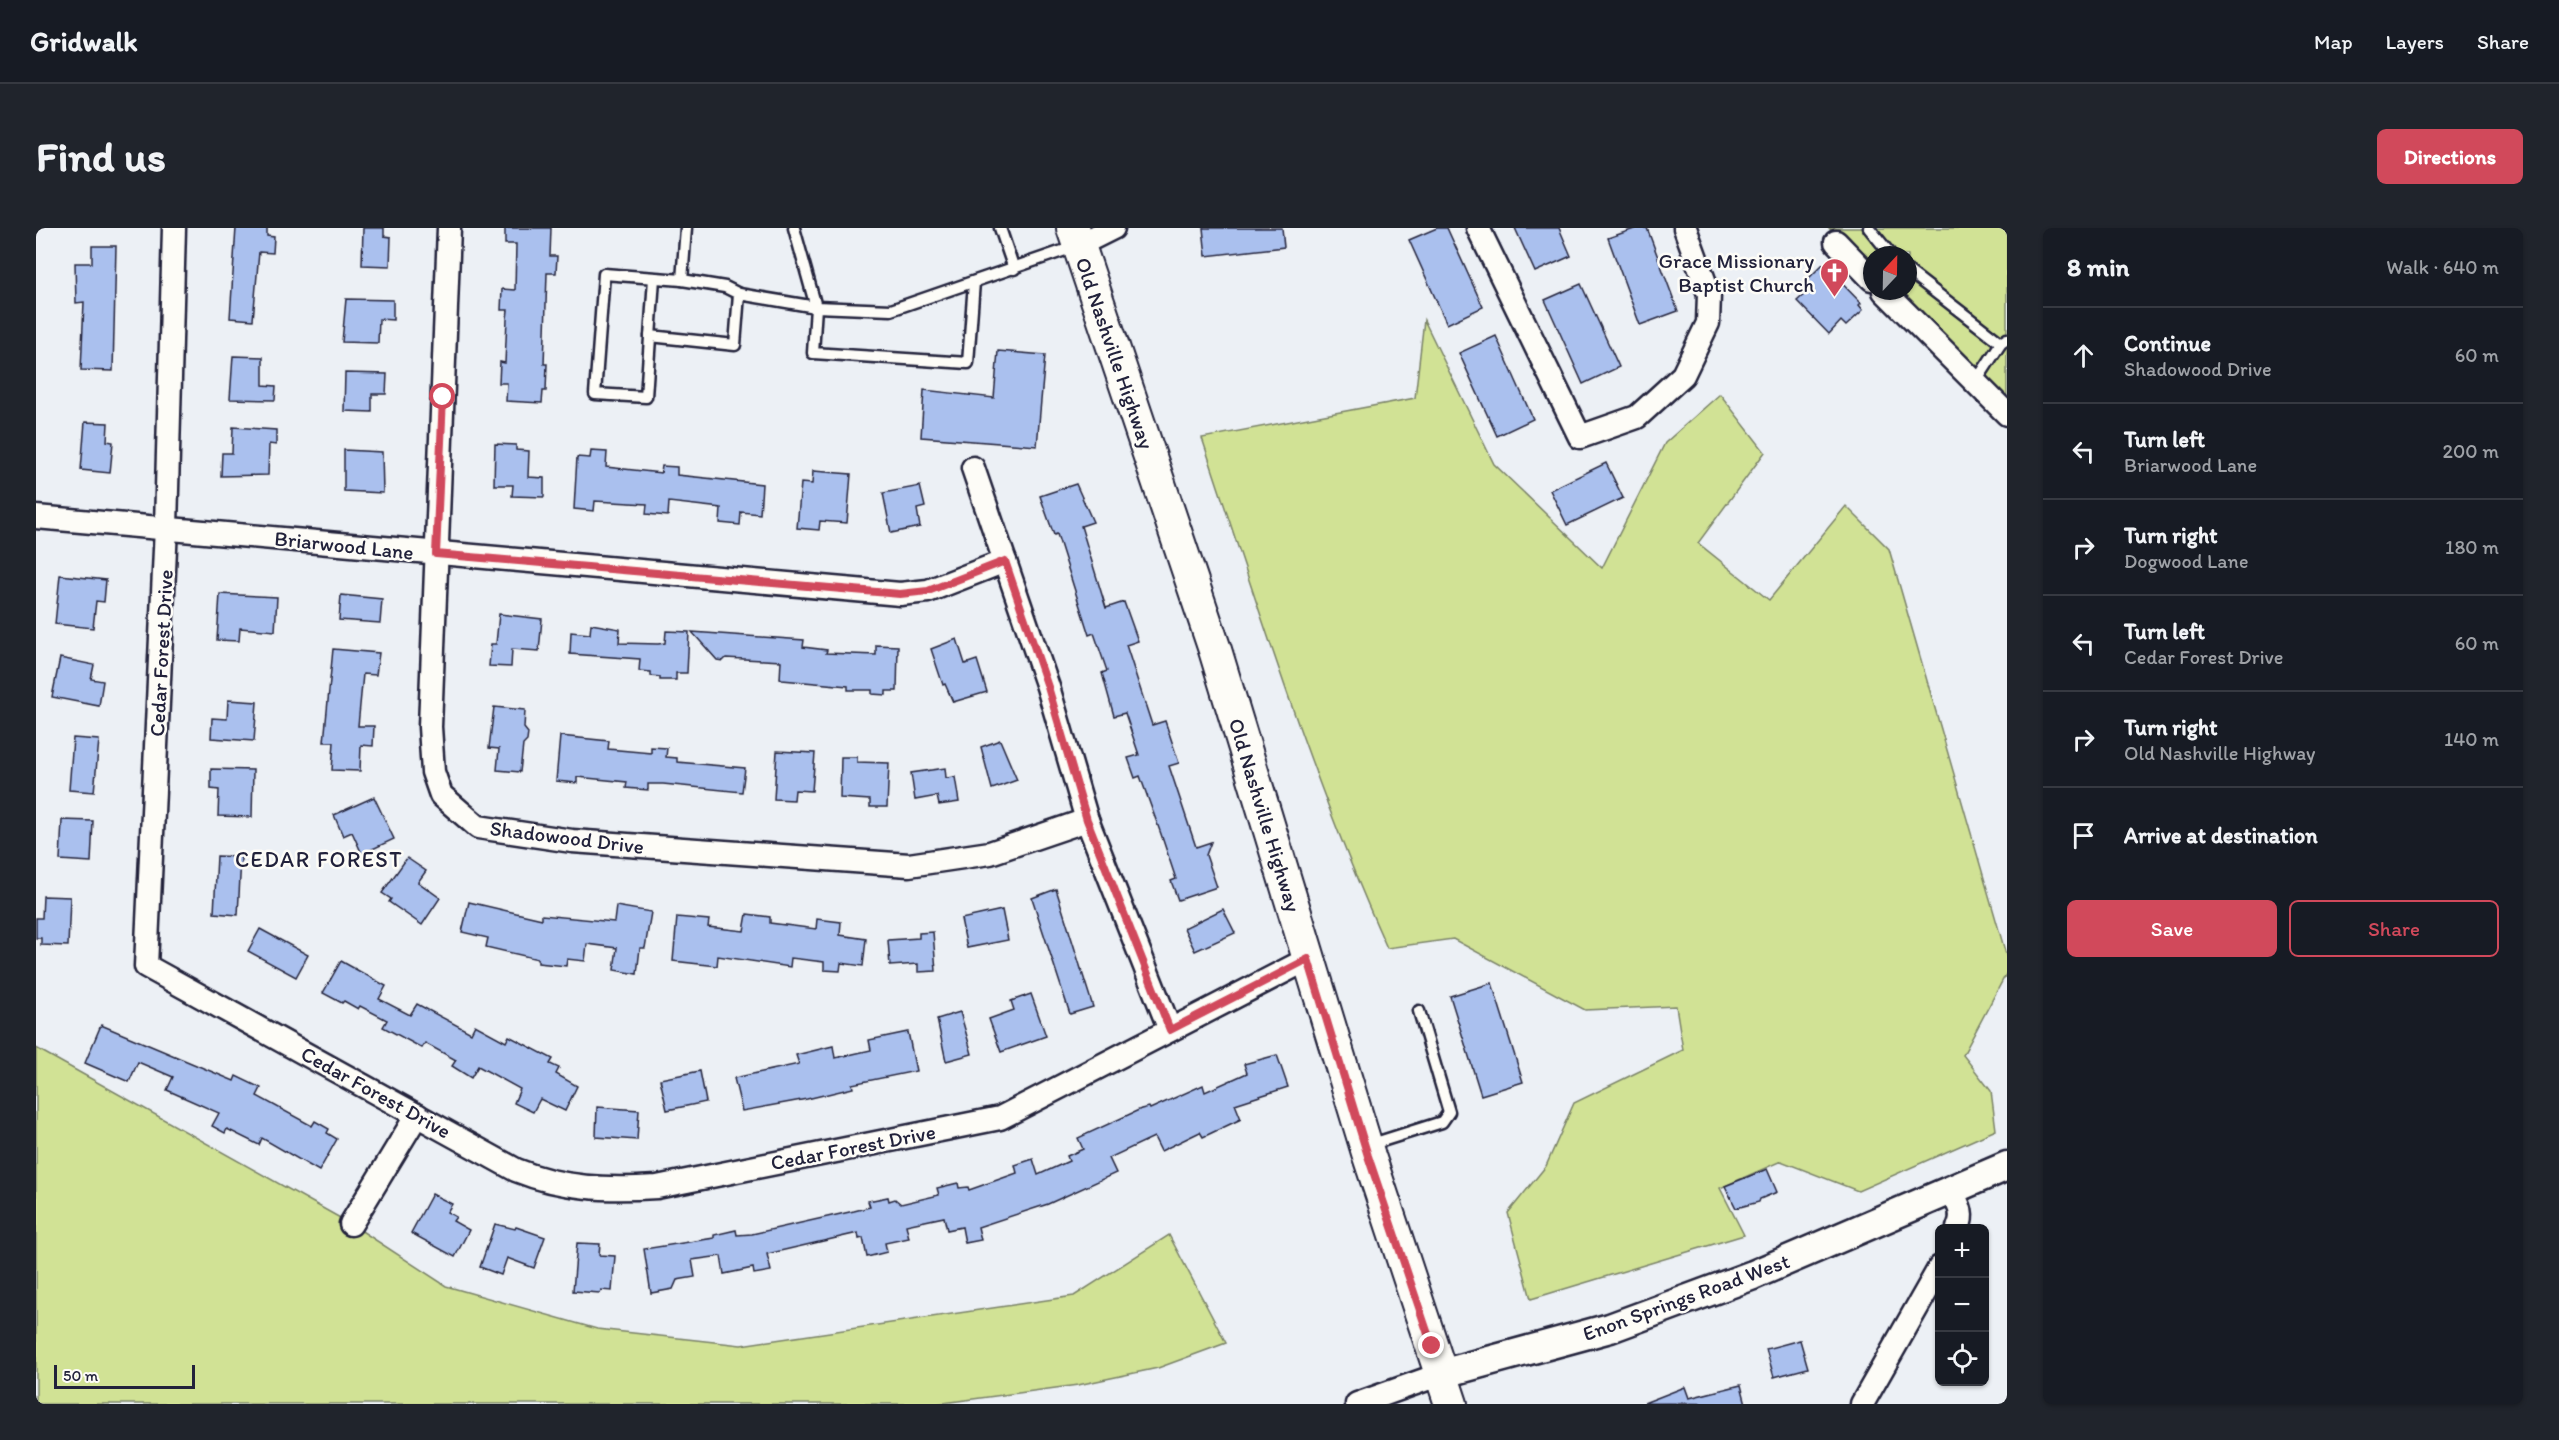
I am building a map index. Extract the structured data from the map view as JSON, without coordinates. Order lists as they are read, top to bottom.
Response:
{
  "streets": {
    "main road": ["Old Nashville Highway"],
    "street": [
      "Briarwood Lane",
      "Cedar Forest Drive",
      "Shadowood Drive",
      "Enon Springs Road West"
    ]
  },
  "crossings": [
    ["Old Nashville Highway", "Cedar Forest Drive"],
    ["Old Nashville Highway", "Enon Springs Road West"],
    ["Briarwood Lane", "Cedar Forest Drive"],
    ["Briarwood Lane", "Shadowood Drive"]
  ],
  "districts": ["CEDAR FOREST"],
  "places": {
    "church": ["Grace Missionary Baptist Church"]
  },
  "scale_bar": "50 m",
  "north": "top",
  "page": {
    "header": "Gridwalk",
    "nav": ["Map", "Layers", "Share"],
    "buttons": [
      "Directions",
      ["Save", "Share"]
    ],
    "title": "Find us",
    "heading": ["8 min", "Walk · 640 m"],
    "list": [
      ["Continue", "Shadowood Drive", "60 m"],
      ["Turn left", "Briarwood Lane", "200 m"],
      ["Turn right", "Dogwood Lane", "180 m"],
      ["Turn left", "Cedar Forest Drive", "60 m"],
      ["Turn right", "Old Nashville Highway", "140 m"],
      "Arrive at destination"
    ],
    "map_buttons": ["+", "−"],
    "scale": "50 m"
  }
}
